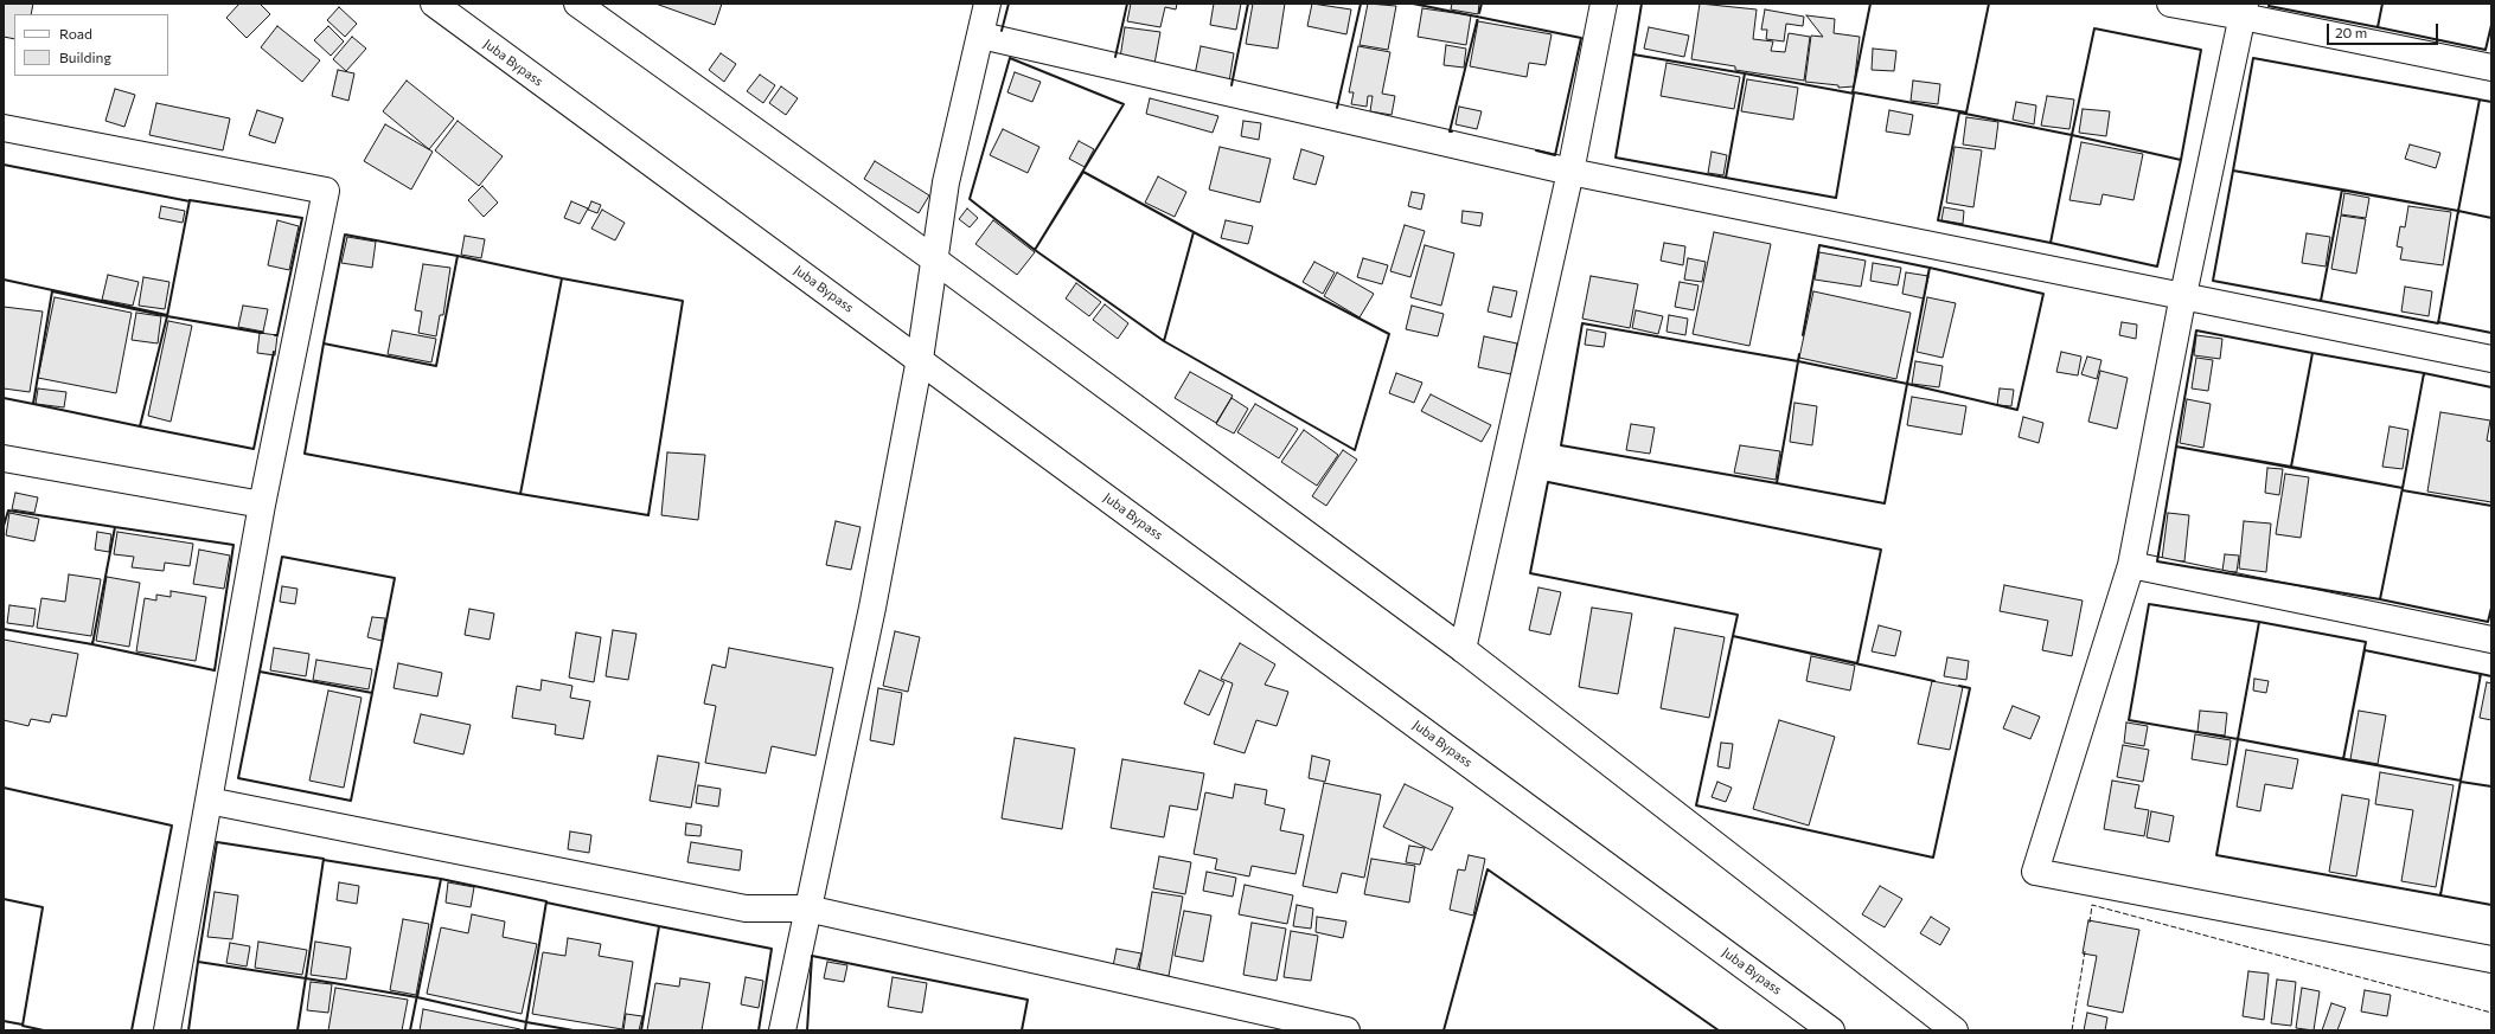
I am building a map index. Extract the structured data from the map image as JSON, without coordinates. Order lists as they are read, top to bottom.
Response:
{
  "streets": {
    "street": ["Juba Bypass"]
  },
  "legend": ["Road", "Building"],
  "scale_bar": "20 m"
}
